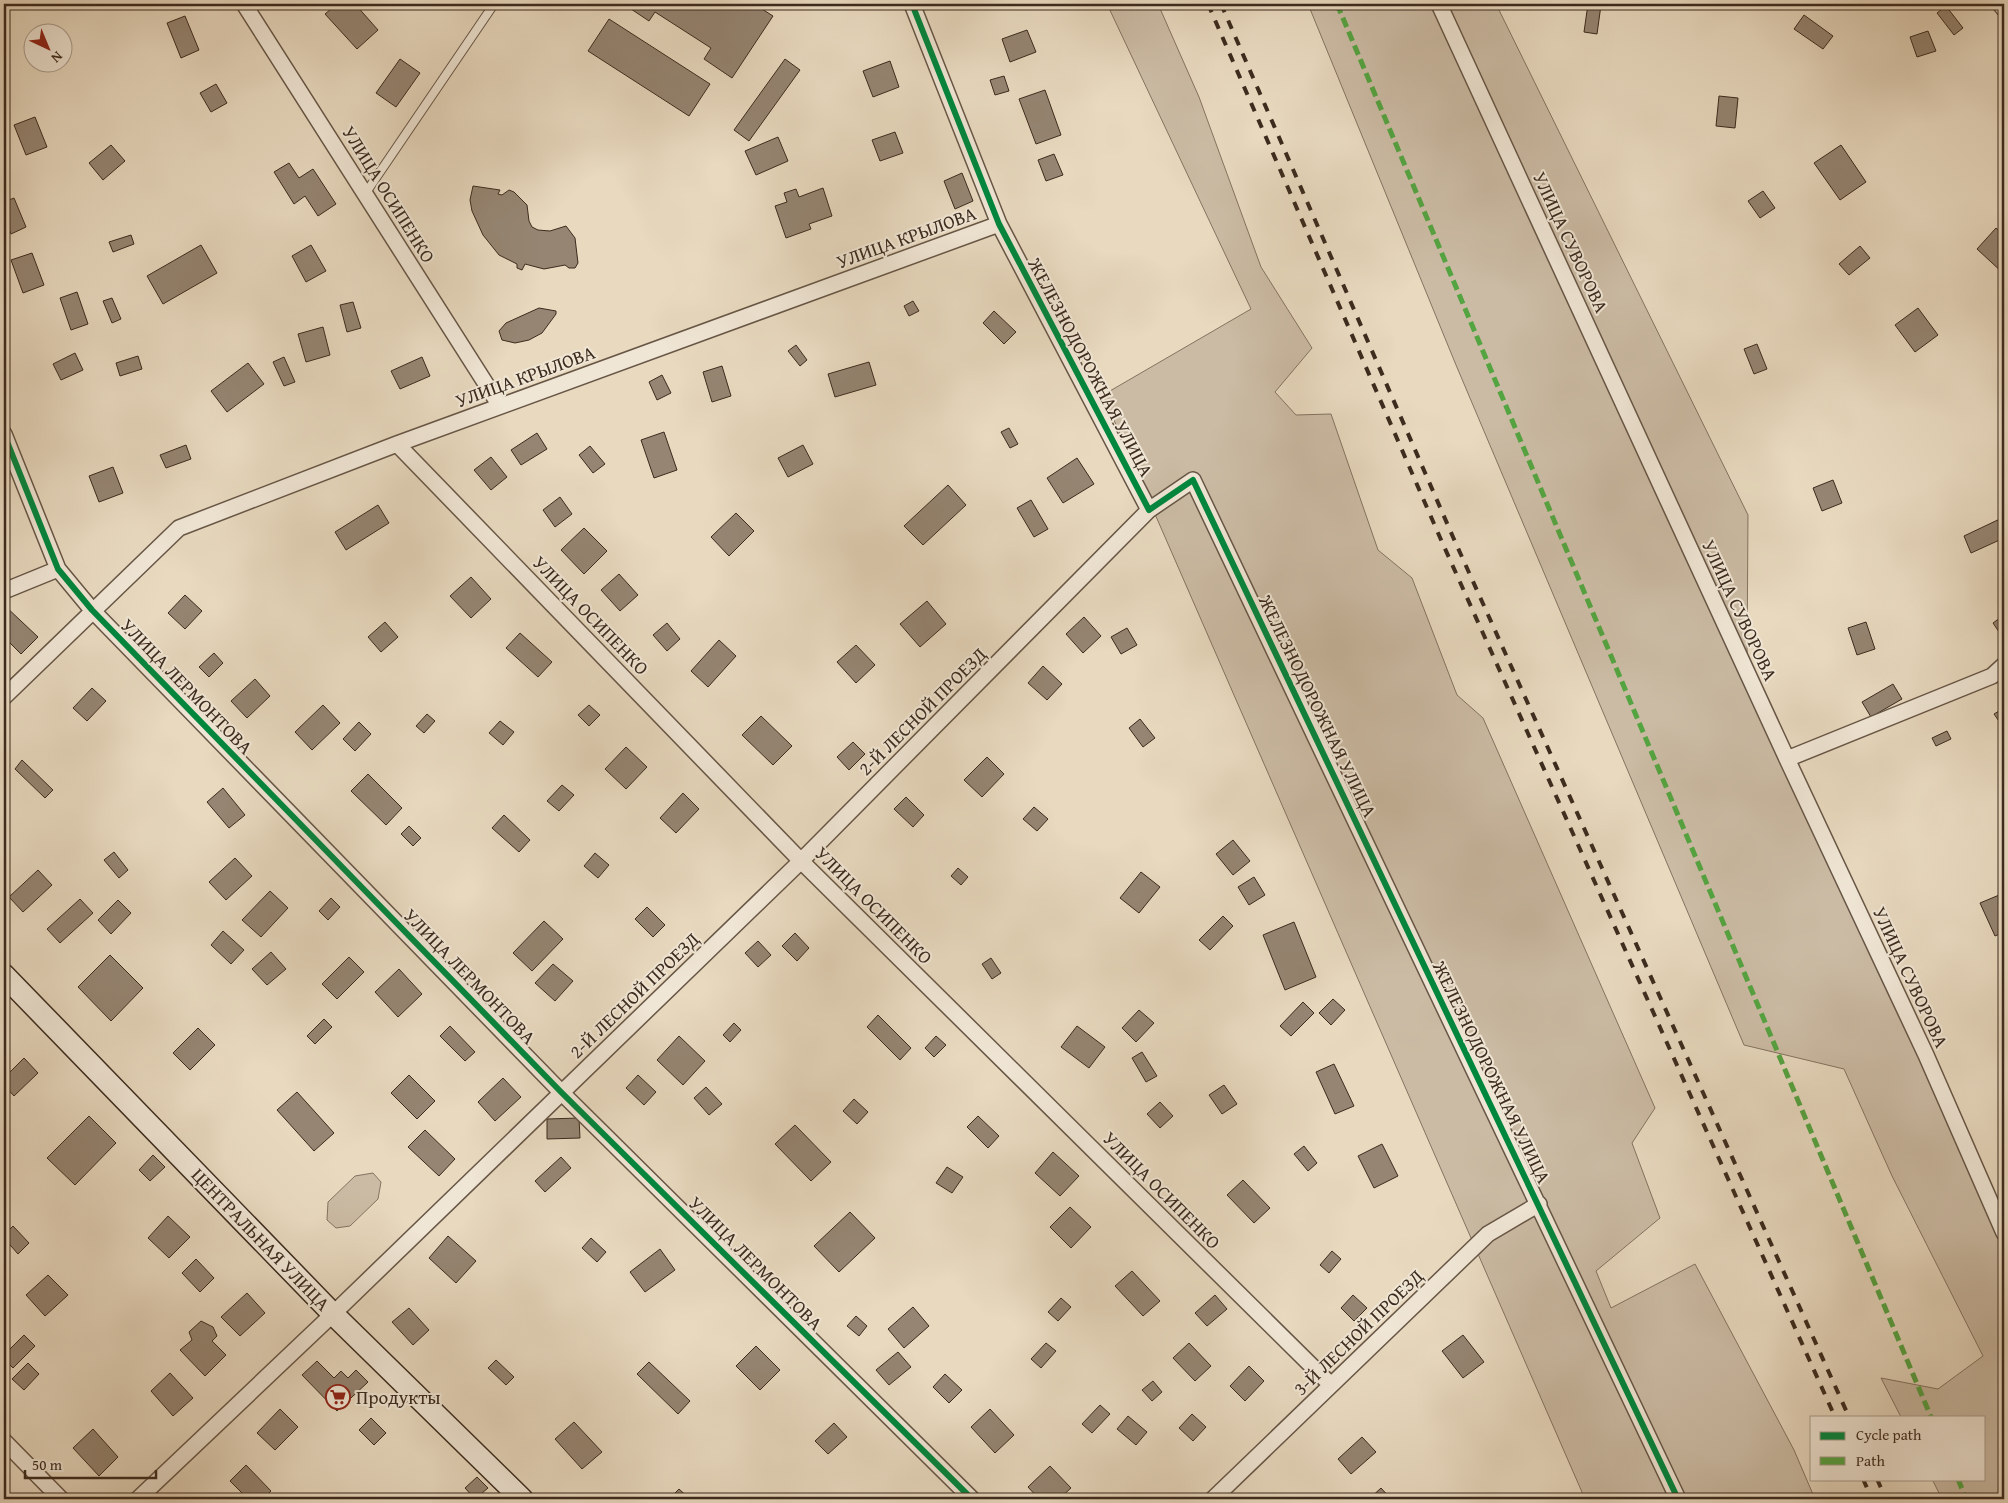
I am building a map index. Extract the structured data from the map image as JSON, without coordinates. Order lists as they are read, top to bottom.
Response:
{
  "streets": {
    "street": [
      "УЛИЦА ОСИПЕНКО",
      "УЛИЦА КРЫЛОВА",
      "УЛИЦА СУВОРОВА",
      "ЖЕЛЕЗНОДОРОЖНАЯ УЛИЦА",
      "УЛИЦА ЛЕРМОНТОВА",
      "2-Й ЛЕСНОЙ ПРОЕЗД",
      "ЦЕНТРАЛЬНАЯ УЛИЦА",
      "3-Й ЛЕСНОЙ ПРОЕЗД"
    ]
  },
  "crossings": [
    ["УЛИЦА ОСИПЕНКО", "УЛИЦА КРЫЛОВА"],
    ["УЛИЦА ОСИПЕНКО", "2-Й ЛЕСНОЙ ПРОЕЗД"],
    ["УЛИЦА ОСИПЕНКО", "3-Й ЛЕСНОЙ ПРОЕЗД"],
    ["УЛИЦА КРЫЛОВА", "ЖЕЛЕЗНОДОРОЖНАЯ УЛИЦА"],
    ["УЛИЦА КРЫЛОВА", "УЛИЦА ЛЕРМОНТОВА"],
    ["ЖЕЛЕЗНОДОРОЖНАЯ УЛИЦА", "2-Й ЛЕСНОЙ ПРОЕЗД"],
    ["ЖЕЛЕЗНОДОРОЖНАЯ УЛИЦА", "3-Й ЛЕСНОЙ ПРОЕЗД"],
    ["УЛИЦА ЛЕРМОНТОВА", "2-Й ЛЕСНОЙ ПРОЕЗД"],
    ["2-Й ЛЕСНОЙ ПРОЕЗД", "ЦЕНТРАЛЬНАЯ УЛИЦА"]
  ],
  "places": {
    "supermarket": ["Продукты"]
  },
  "legend": ["Cycle path", "Path"],
  "scale_bar": "50 m",
  "north": "bottom right"
}
